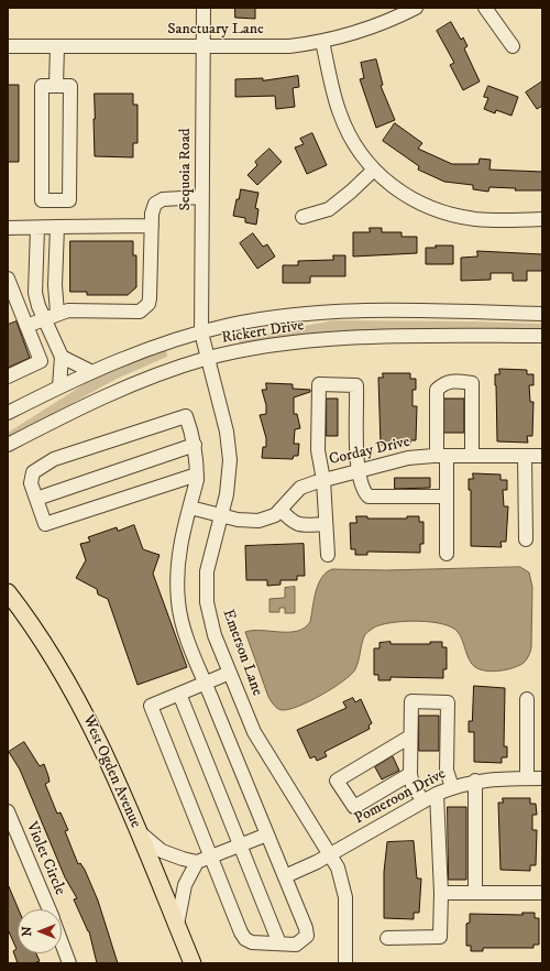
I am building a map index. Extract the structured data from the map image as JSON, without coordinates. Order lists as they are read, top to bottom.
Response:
{
  "streets": {
    "main road": ["West Ogden Avenue"],
    "street": [
      "Sanctuary Lane",
      "Sequoia Road",
      "Rickert Drive",
      "Corday Drive",
      "Emerson Lane",
      "Pomeroon Drive",
      "Violet Circle"
    ]
  },
  "crossings": [
    ["Sanctuary Lane", "Sequoia Road"],
    ["Sequoia Road", "Rickert Drive"],
    ["Sequoia Road", "Emerson Lane"],
    ["Rickert Drive", "Emerson Lane"],
    ["Corday Drive", "Emerson Lane"],
    ["Emerson Lane", "Pomeroon Drive"]
  ],
  "north": "left"
}
